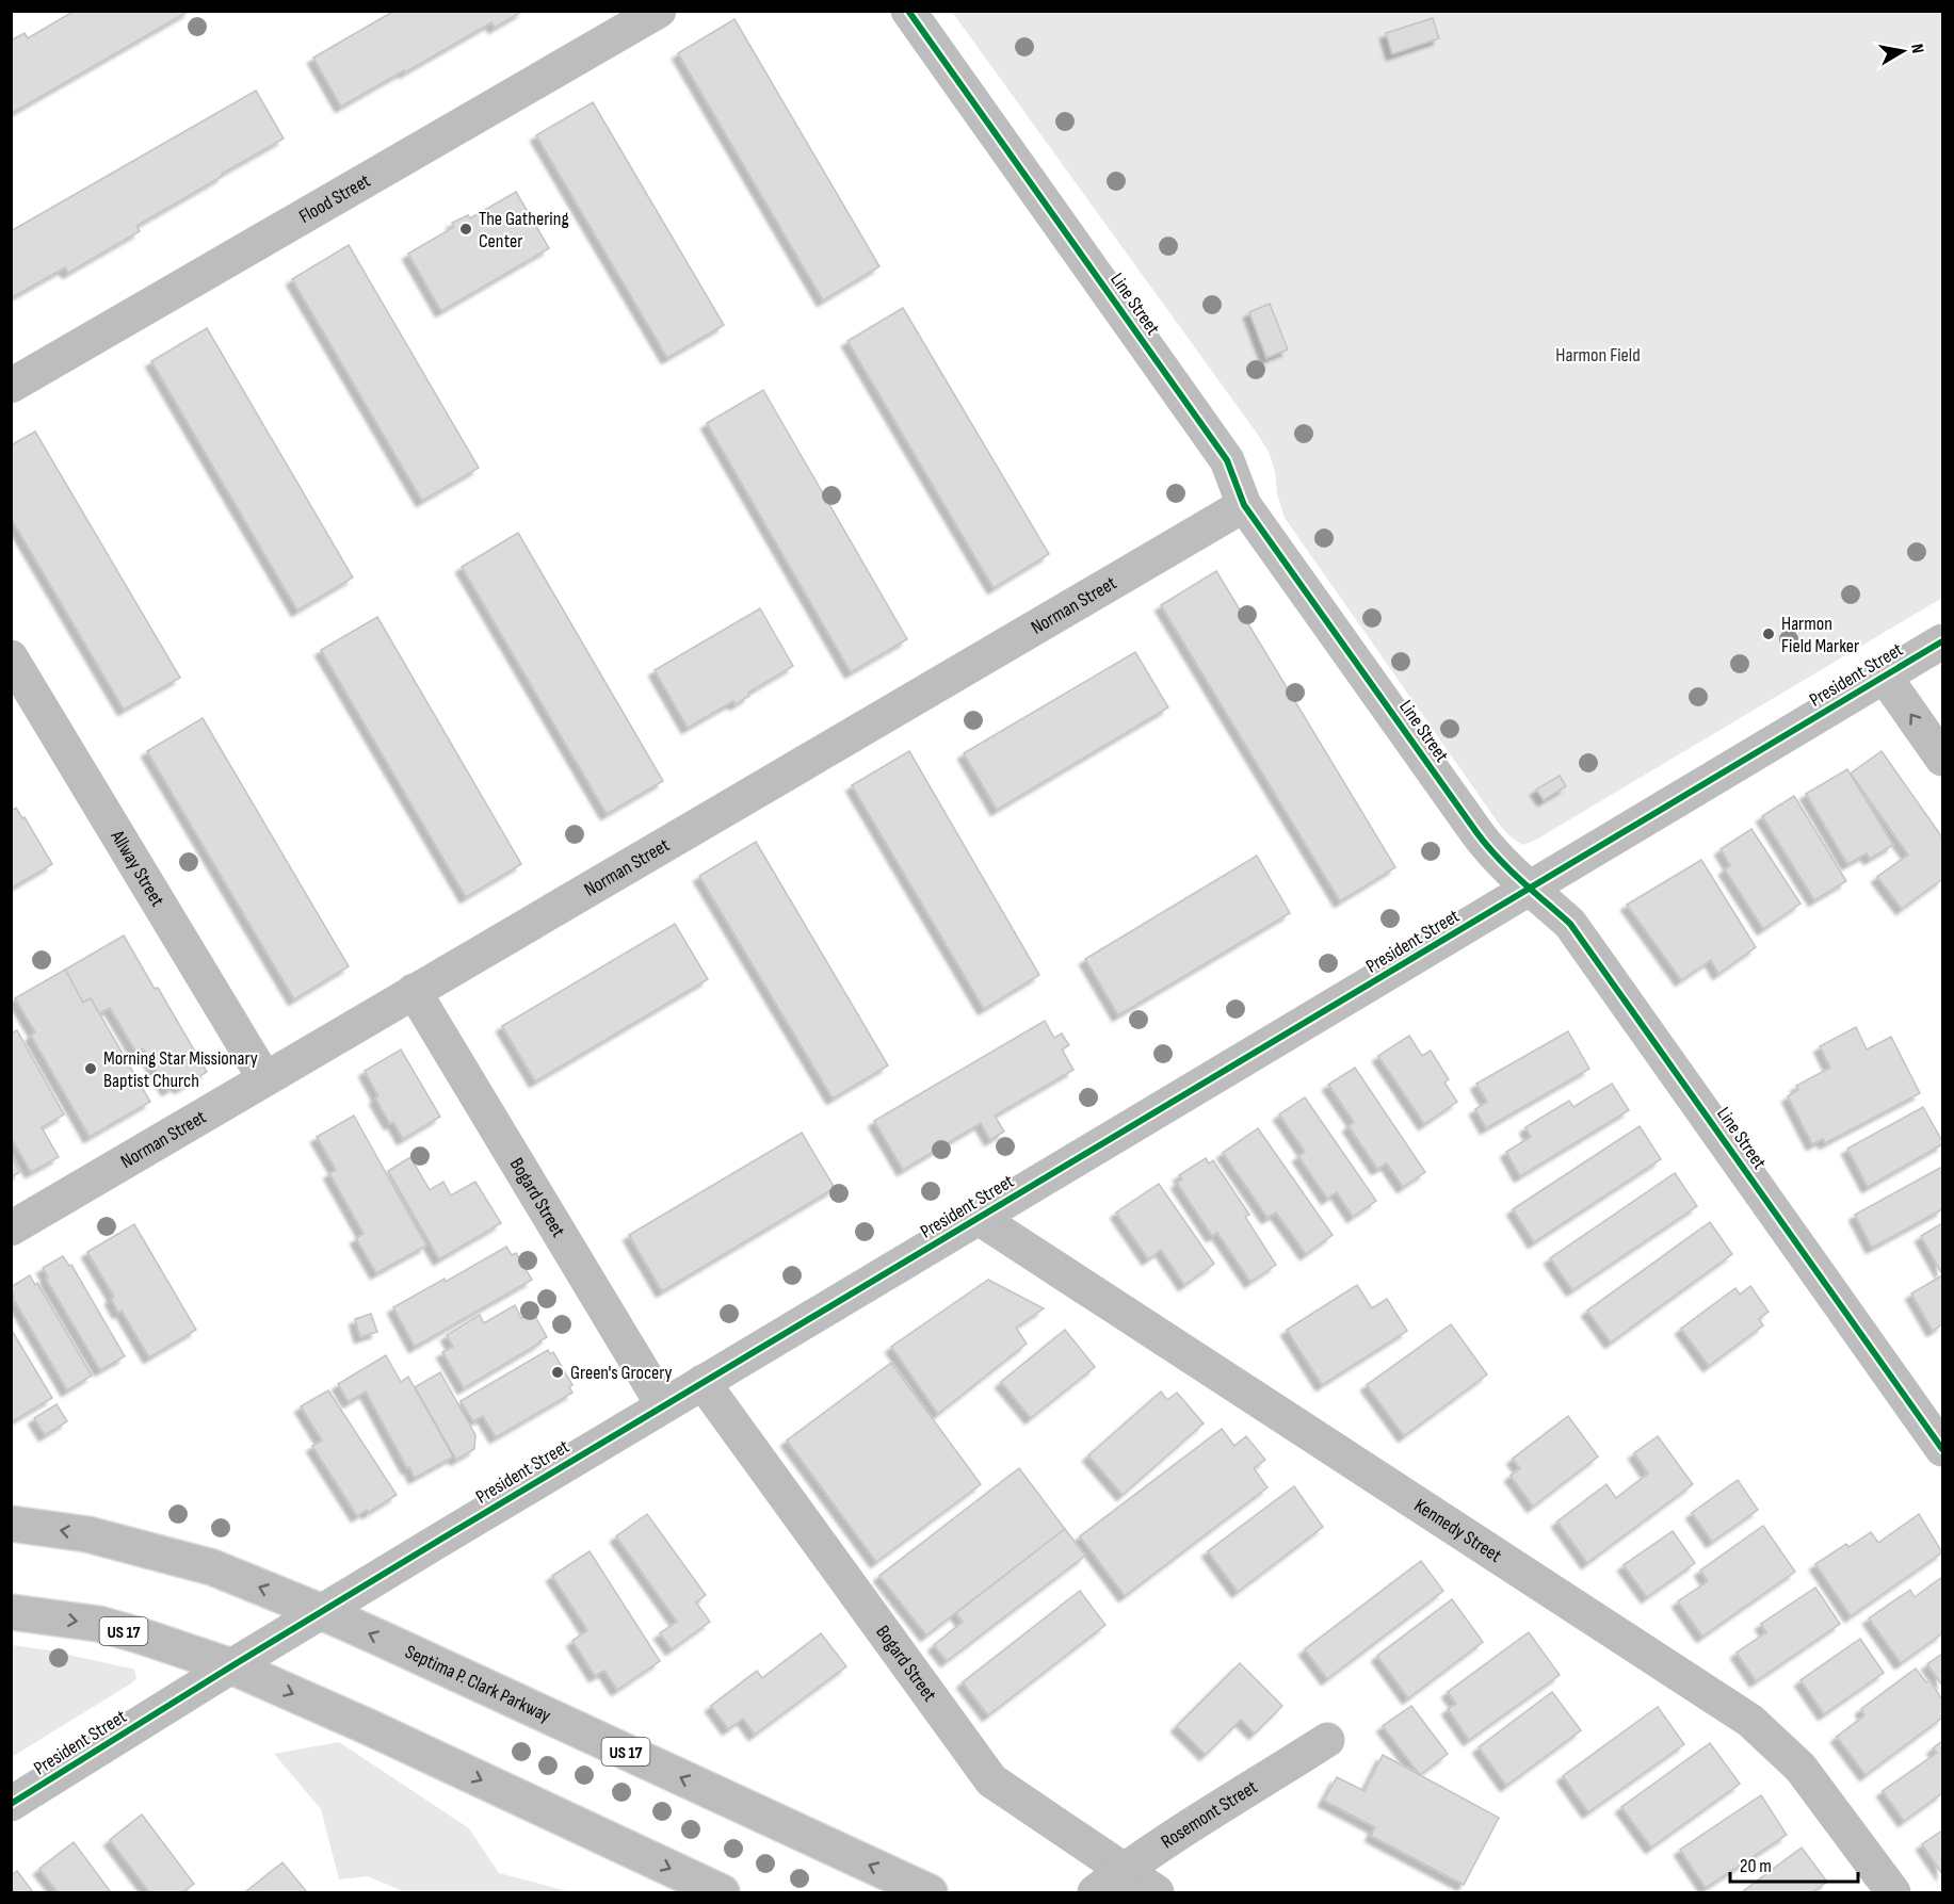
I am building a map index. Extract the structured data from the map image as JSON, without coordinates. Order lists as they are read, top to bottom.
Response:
{
  "streets": {
    "main road": [
      "Flood Street",
      "Line Street",
      "Norman Street",
      "President Street",
      "Allway Street",
      "Bogard Street",
      "Kennedy Street",
      "US 17",
      "Septima P. Clark Parkway",
      "Rosemont Street"
    ]
  },
  "crossings": [
    ["Line Street", "Norman Street"],
    ["Line Street", "President Street"],
    ["Norman Street", "Allway Street"],
    ["Norman Street", "Bogard Street"],
    ["President Street", "Bogard Street"],
    ["President Street", "Kennedy Street"],
    ["President Street", "US 17"],
    ["President Street", "Septima P. Clark Parkway"],
    ["Bogard Street", "Rosemont Street"]
  ],
  "parks": ["Harmon Field"],
  "places": [
    "The Gathering Center",
    "Harmon Field Marker",
    "Morning Star Missionary Baptist Church",
    "Green's Grocery"
  ],
  "scale_bar": "20 m",
  "north": "right"
}
